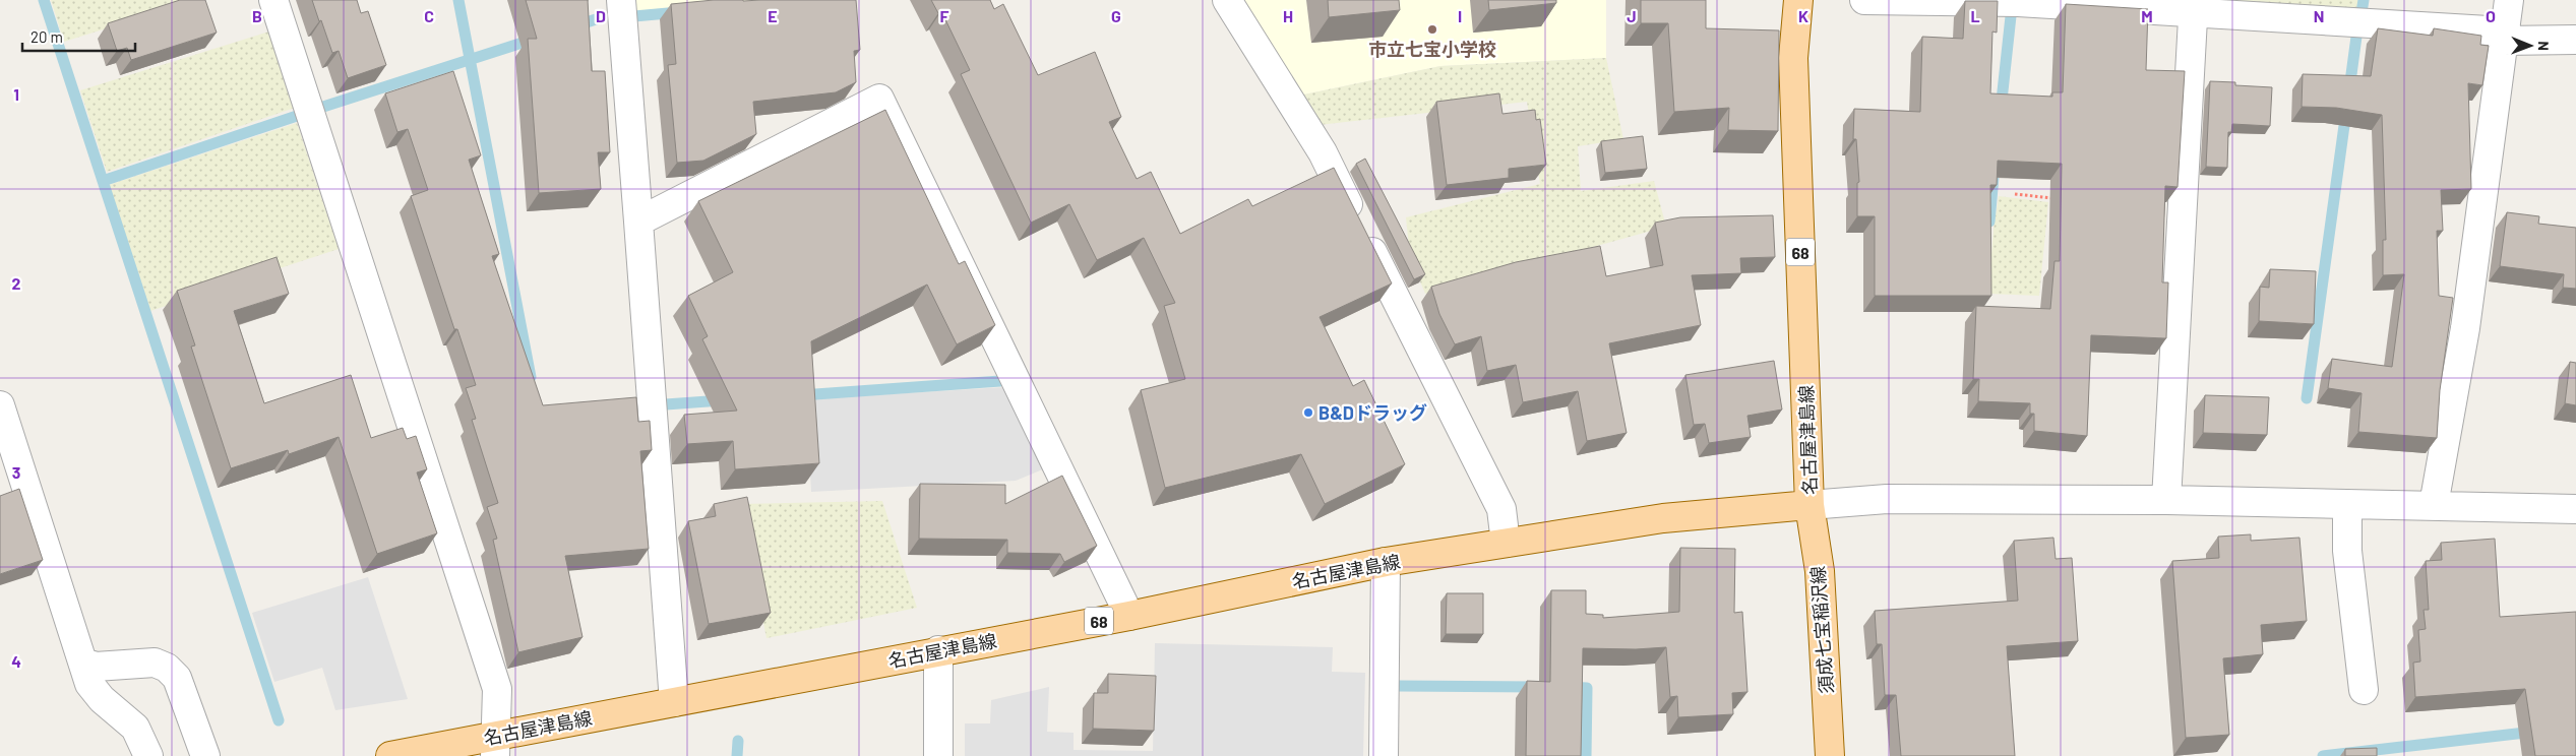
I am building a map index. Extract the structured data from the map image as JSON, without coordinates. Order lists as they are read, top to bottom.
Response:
{
  "streets": {
    "main road": ["68", "名古屋津島線", "須成七宝稲沢線"]
  },
  "crossings": [
    ["名古屋津島線", "須成七宝稲沢線"]
  ],
  "places": ["市立七宝小学校", "B&Dドラッグ"],
  "scale_bar": "20 m",
  "north": "right",
  "grid": {
    "columns": [
      "B",
      "C",
      "D",
      "E",
      "F",
      "G",
      "H",
      "I",
      "J",
      "K",
      "L",
      "M",
      "N",
      "O"
    ],
    "rows": [
      "1",
      "2",
      "3",
      "4"
    ]
  }
}
